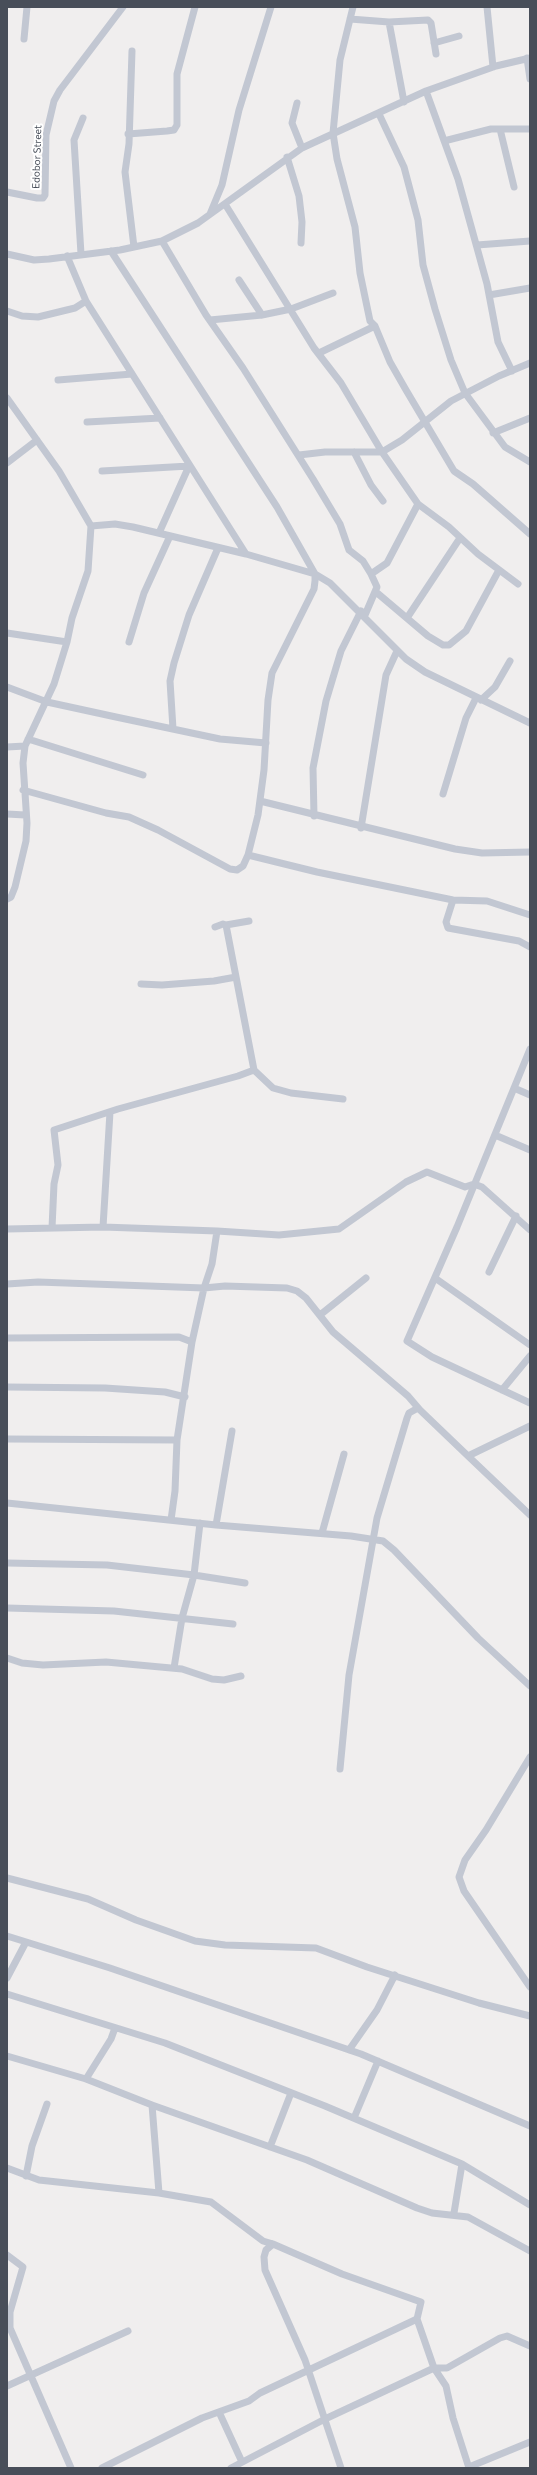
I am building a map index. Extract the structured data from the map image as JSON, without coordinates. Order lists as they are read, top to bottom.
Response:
{
  "streets": {
    "street": ["Edobor Street"]
  }
}
